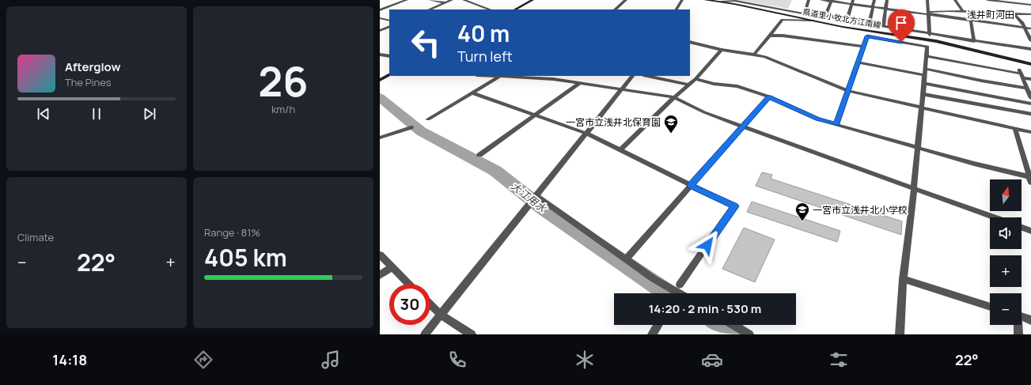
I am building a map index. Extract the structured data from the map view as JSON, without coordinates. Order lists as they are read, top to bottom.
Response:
{
  "streets": {
    "main road": ["県道里小牧北方江南線"]
  },
  "districts": ["浅井町河田"],
  "water": ["大江用水"],
  "places": {
    "school or university": ["一宮市立浅井北保育園", "一宮市立浅井北小学校"]
  },
  "north": "top",
  "page": {
    "tile": [
      ["26", "km/h"],
      "Climate",
      ["Range · 81%", "405 km"]
    ],
    "turn": ["40 m", "Turn left"],
    "song": ["Afterglow", "The Pines"],
    "map_buttons": ["+", "−"],
    "heat": ["−", "22°", "+"],
    "limit": "30",
    "trip": "14:20 · 2 min · 530 m",
    "tabs": ["14:18", "22°"]
  }
}
